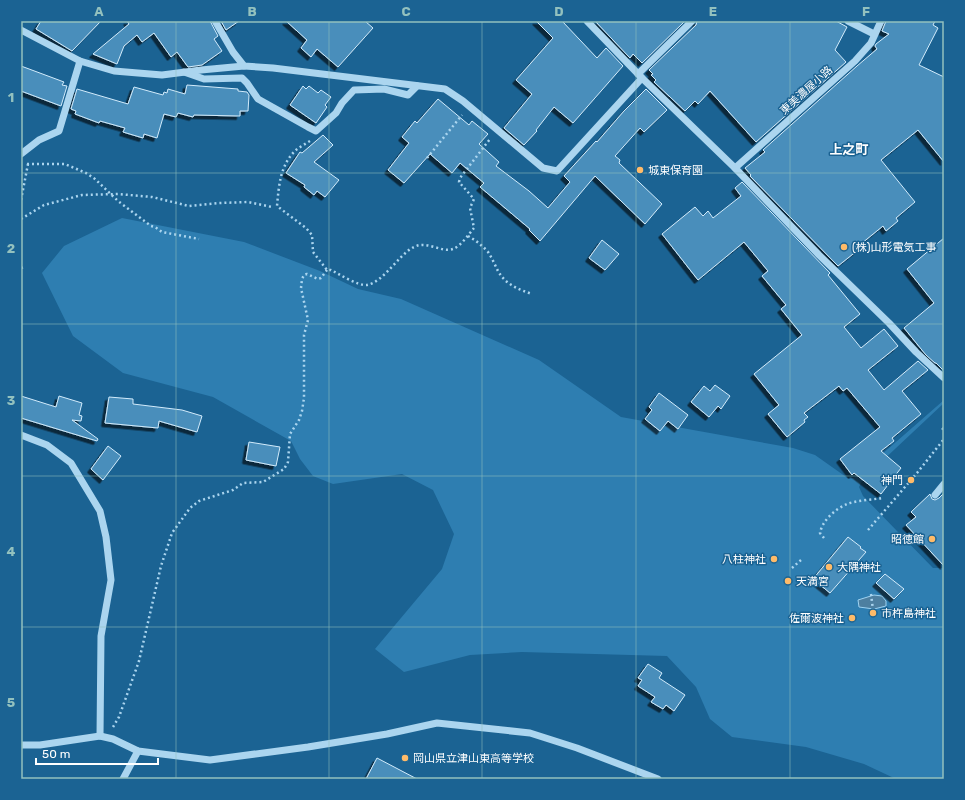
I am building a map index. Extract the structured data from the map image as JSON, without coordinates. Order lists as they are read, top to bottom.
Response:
{
  "streets": {
    "street": ["東美濃屋小路"]
  },
  "districts": ["上之町"],
  "places": [
    "城東保育園",
    "(株)山形電気工事",
    "神門",
    "昭徳館",
    "八柱神社",
    "大隅神社",
    "天満宮",
    "市杵島神社",
    "佐爾波神社",
    "岡山県立津山東高等学校"
  ],
  "scale_bar": "50 m",
  "grid": {
    "columns": [
      "A",
      "B",
      "C",
      "D",
      "E",
      "F"
    ],
    "rows": [
      "1",
      "2",
      "3",
      "4",
      "5"
    ]
  }
}
